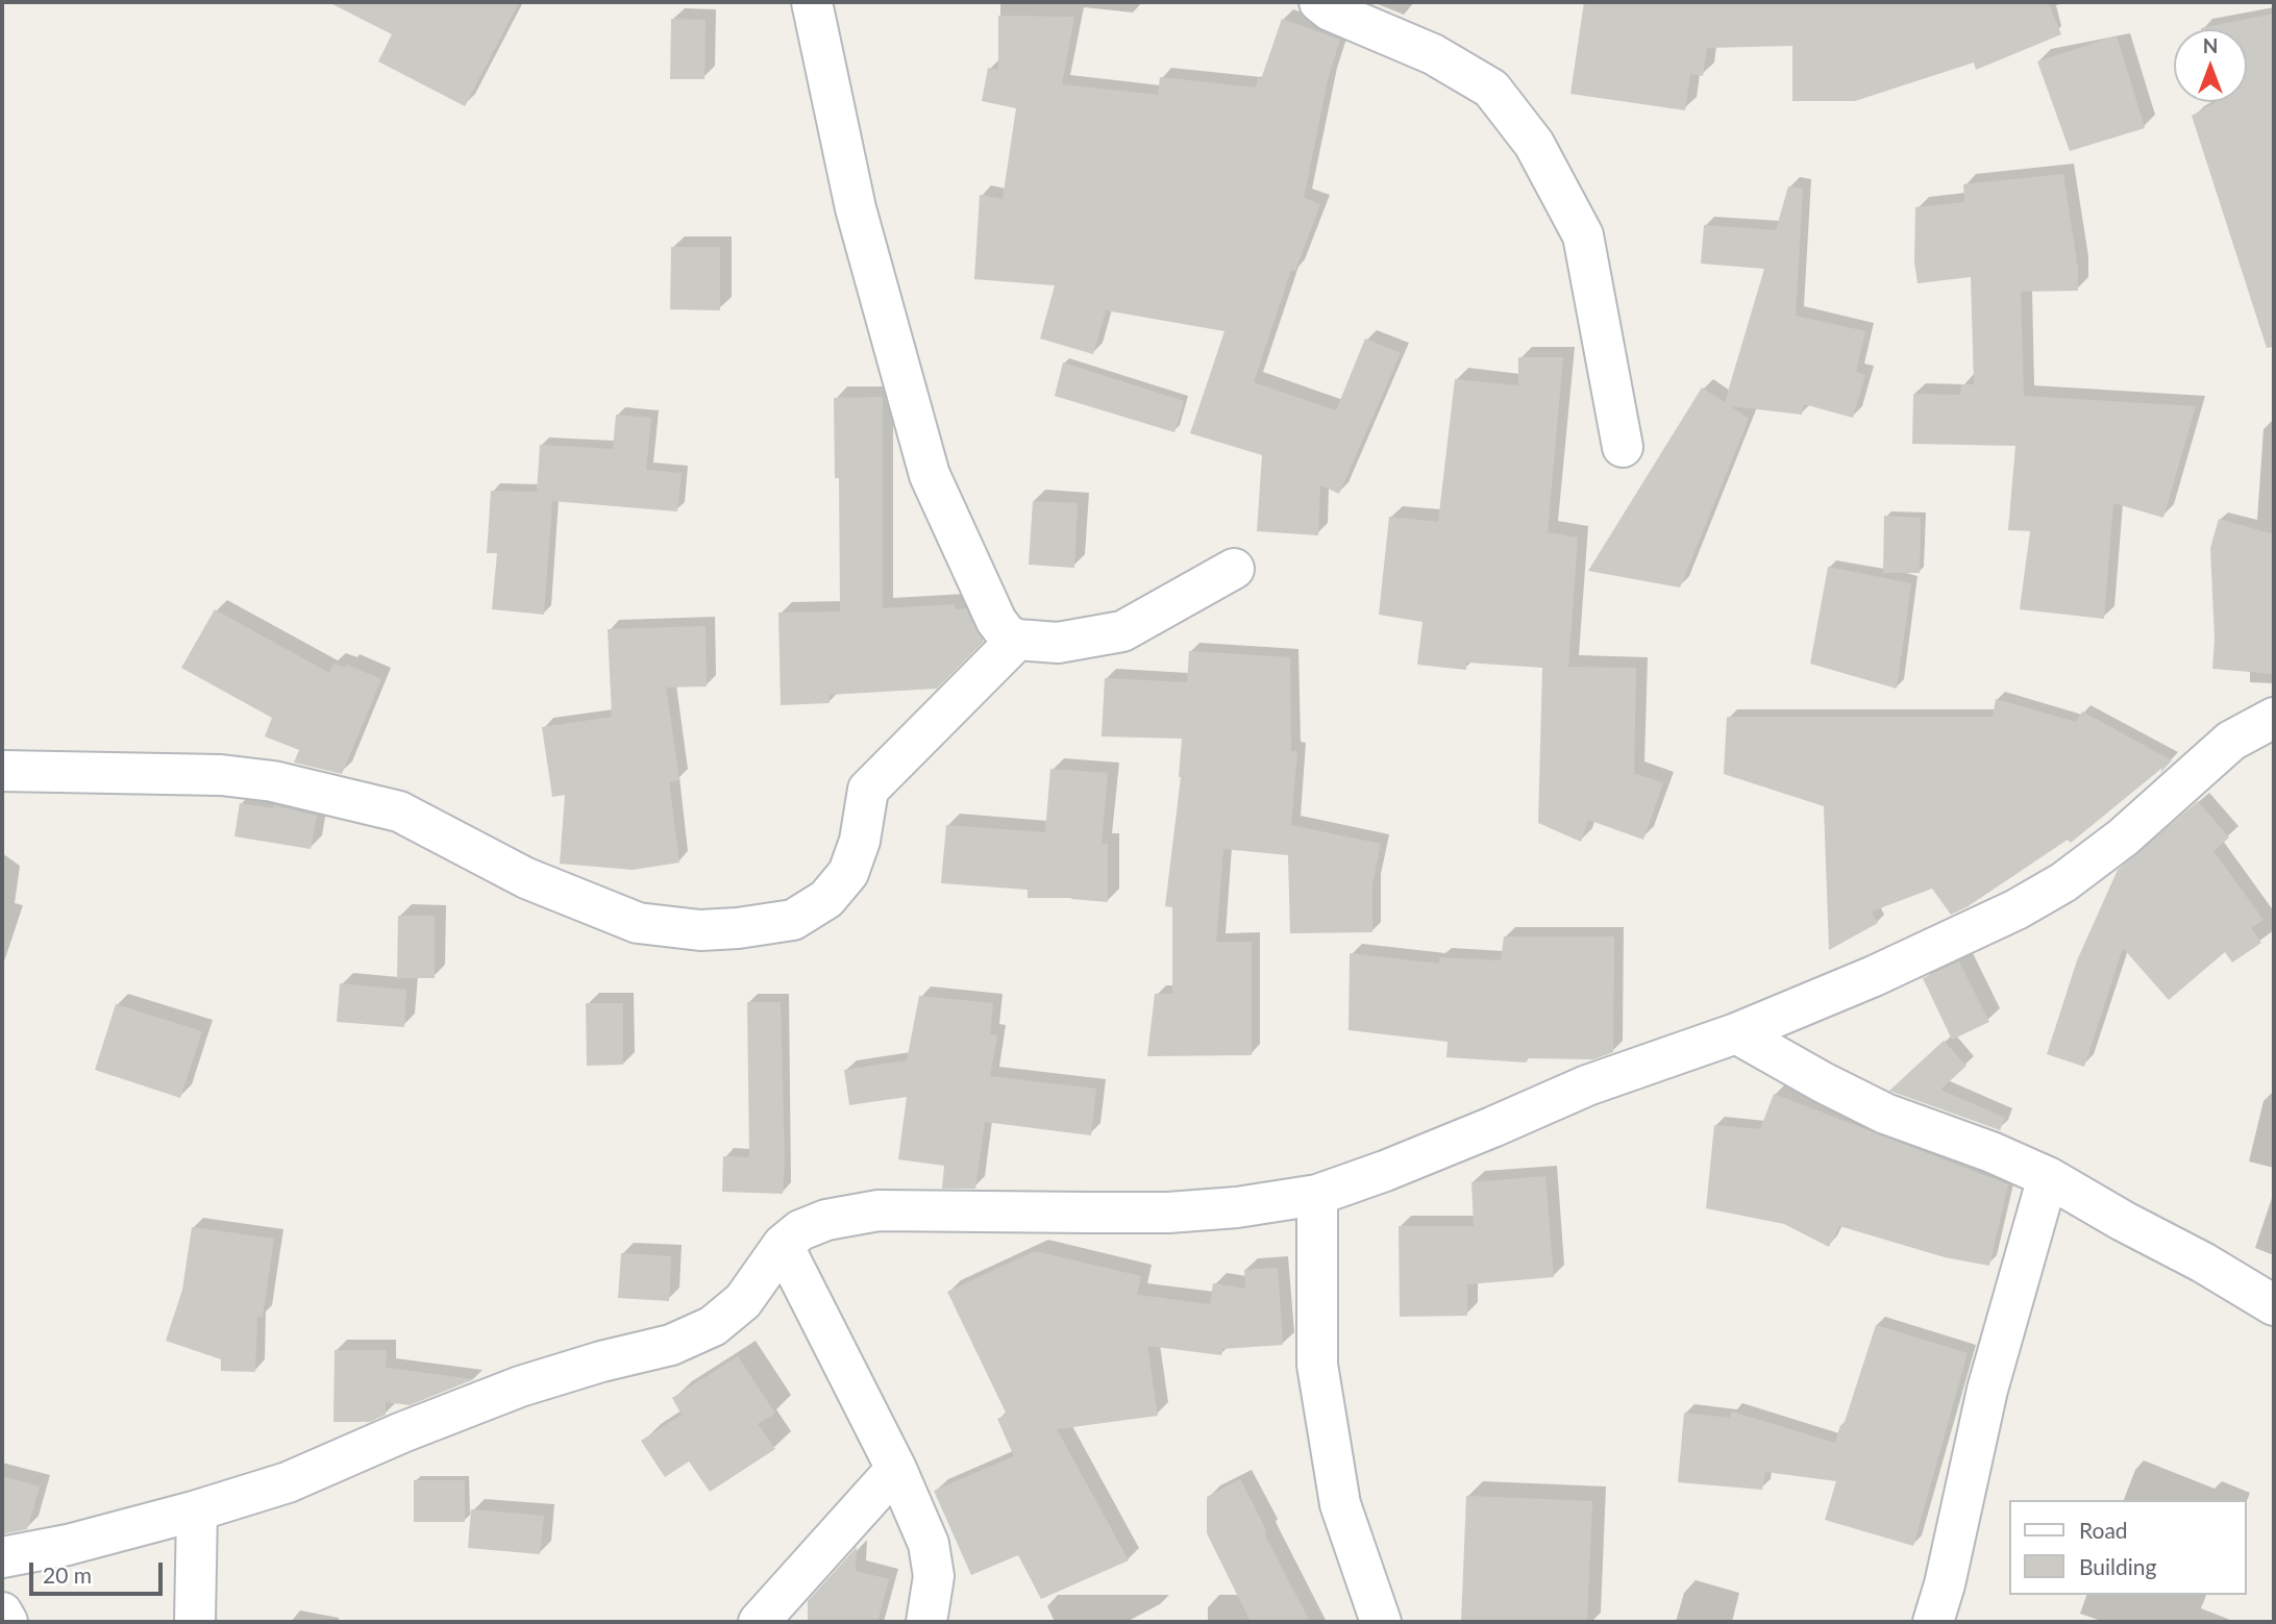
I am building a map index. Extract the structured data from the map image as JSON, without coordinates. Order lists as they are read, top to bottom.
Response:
{
  "legend": ["Road", "Building"],
  "scale_bar": "20 m",
  "north": "top"
}
